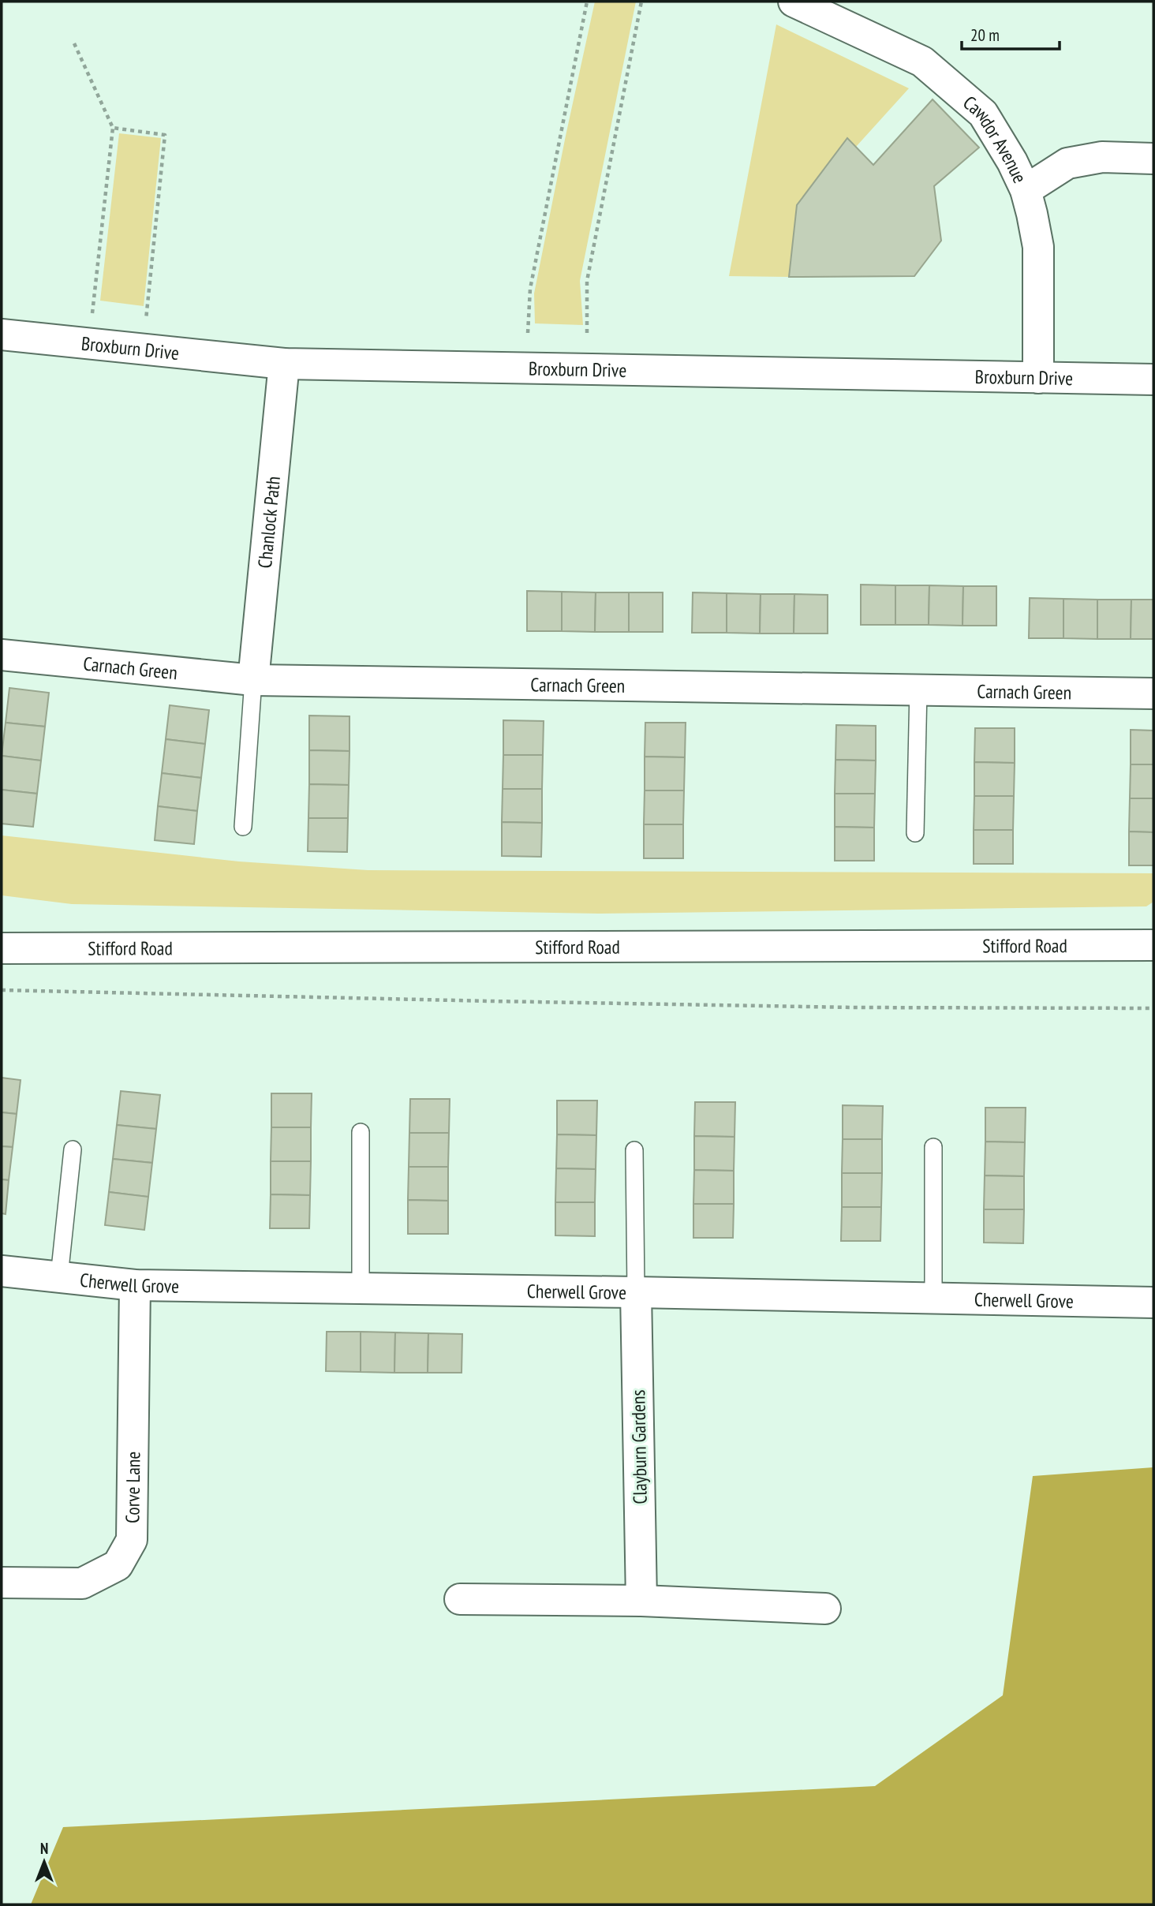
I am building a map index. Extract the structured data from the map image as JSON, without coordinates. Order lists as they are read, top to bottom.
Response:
{
  "streets": {
    "street": [
      "Cawdor Avenue",
      "Broxburn Drive",
      "Chanlock Path",
      "Carnach Green",
      "Stifford Road",
      "Cherwell Grove",
      "Clayburn Gardens",
      "Corve Lane"
    ]
  },
  "crossings": [
    ["Cawdor Avenue", "Broxburn Drive"],
    ["Broxburn Drive", "Chanlock Path"],
    ["Chanlock Path", "Carnach Green"],
    ["Cherwell Grove", "Clayburn Gardens"],
    ["Cherwell Grove", "Corve Lane"]
  ],
  "scale_bar": "20 m",
  "north": "top"
}
